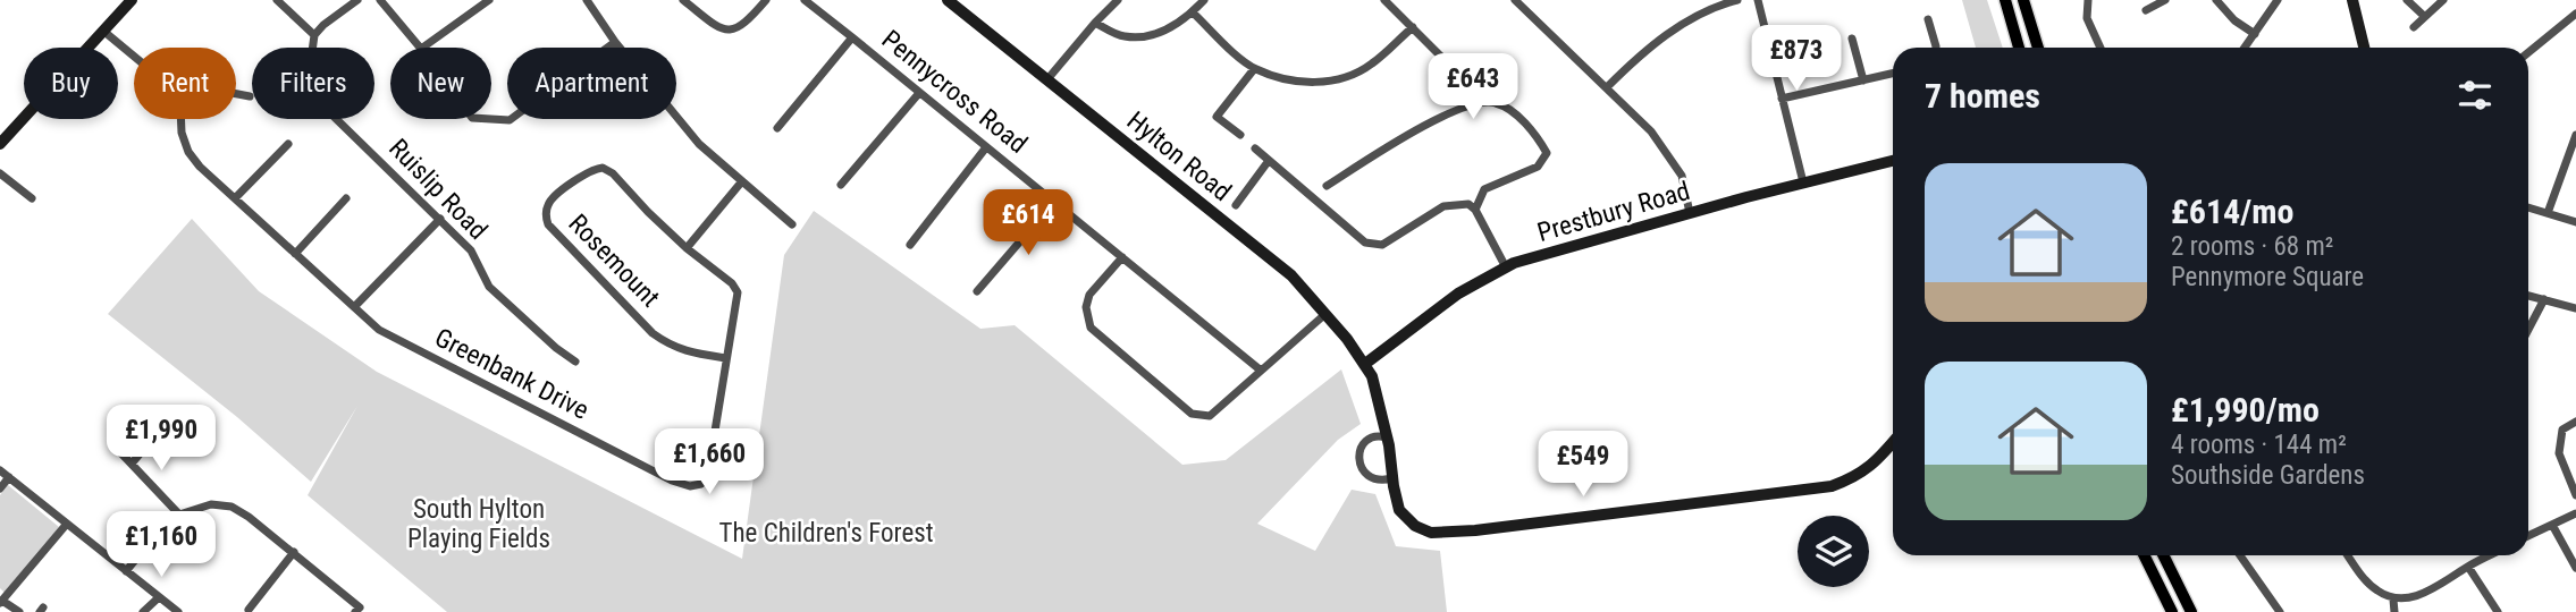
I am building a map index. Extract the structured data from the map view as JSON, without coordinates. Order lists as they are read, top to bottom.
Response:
{
  "streets": {
    "street": [
      "Pennycross Road",
      "Hylton Road",
      "Ruislip Road",
      "Prestbury Road",
      "Rosemount",
      "Greenbank Drive"
    ]
  },
  "crossings": [
    ["Hylton Road", "Prestbury Road"],
    ["Rosemount", "Greenbank Drive"]
  ],
  "parks": ["South Hylton Playing Fields", "The Children's Forest"],
  "page": {
    "price": [
      "£873",
      "£643",
      "£614",
      "£1,990",
      "£1,660",
      "£549",
      "£1,160"
    ],
    "chip": [
      "Buy",
      "Rent",
      "Filters",
      "New",
      "Apartment"
    ],
    "heading": "7 homes",
    "list": [
      {
        "name": "£614/mo",
        "note": "2 rooms · 68 m² · Pennymore Square"
      },
      {
        "name": "£1,990/mo",
        "note": "4 rooms · 144 m² · Southside Gardens"
      }
    ]
  }
}
